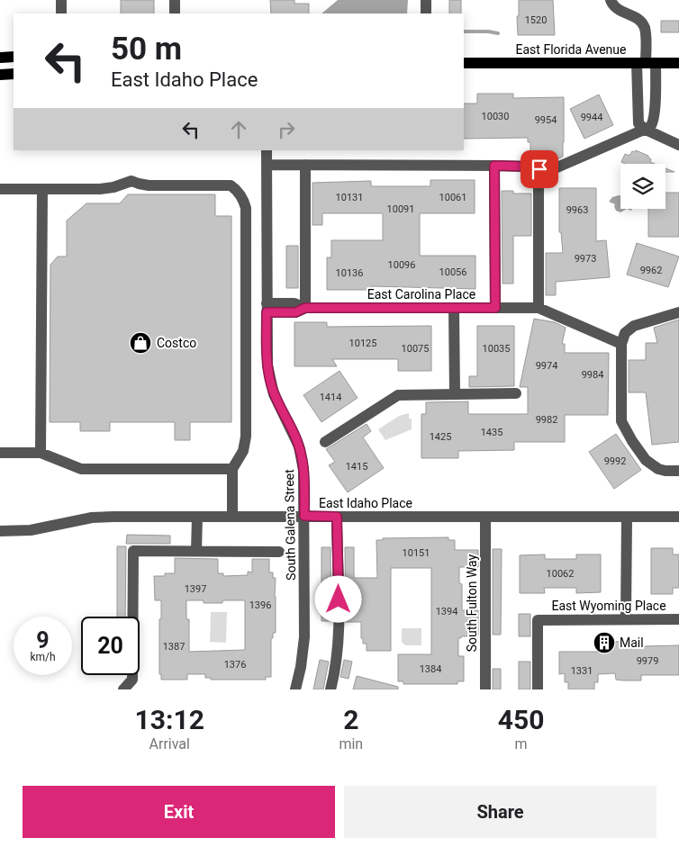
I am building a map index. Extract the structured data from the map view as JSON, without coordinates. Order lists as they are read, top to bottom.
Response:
{
  "streets": {
    "main road": ["East Florida Avenue"],
    "street": [
      "East Carolina Place",
      "East Idaho Place",
      "South Galena Street",
      "South Fulton Way",
      "East Wyoming Place"
    ]
  },
  "crossings": [
    ["East Carolina Place", "South Galena Street"],
    ["East Idaho Place", "South Galena Street"],
    ["East Idaho Place", "South Fulton Way"]
  ],
  "places": {
    "shop": ["Costco"],
    "building": ["Mail"]
  },
  "house_numbers": [
    "1520",
    "10030",
    "9944",
    "9954",
    "10131",
    "10061",
    "10091",
    "9963",
    "9973",
    "10096",
    "9962",
    "10056",
    "10136",
    "10125",
    "10075",
    "10035",
    "9974",
    "9984",
    "1414",
    "9982",
    "1435",
    "1425",
    "9992",
    "1415",
    "10151",
    "10062",
    "1397",
    "1396",
    "1394",
    "1387",
    "9979",
    "1376",
    "1384",
    "1331"
  ],
  "page": {
    "turn": ["50 m", "East Idaho Place"],
    "speed": "9 km/h",
    "limit": "20",
    "eta": [
      "13:12",
      "Arrival",
      "2",
      "min",
      "450",
      "m"
    ],
    "buttons": ["Exit", "Share"]
  }
}
